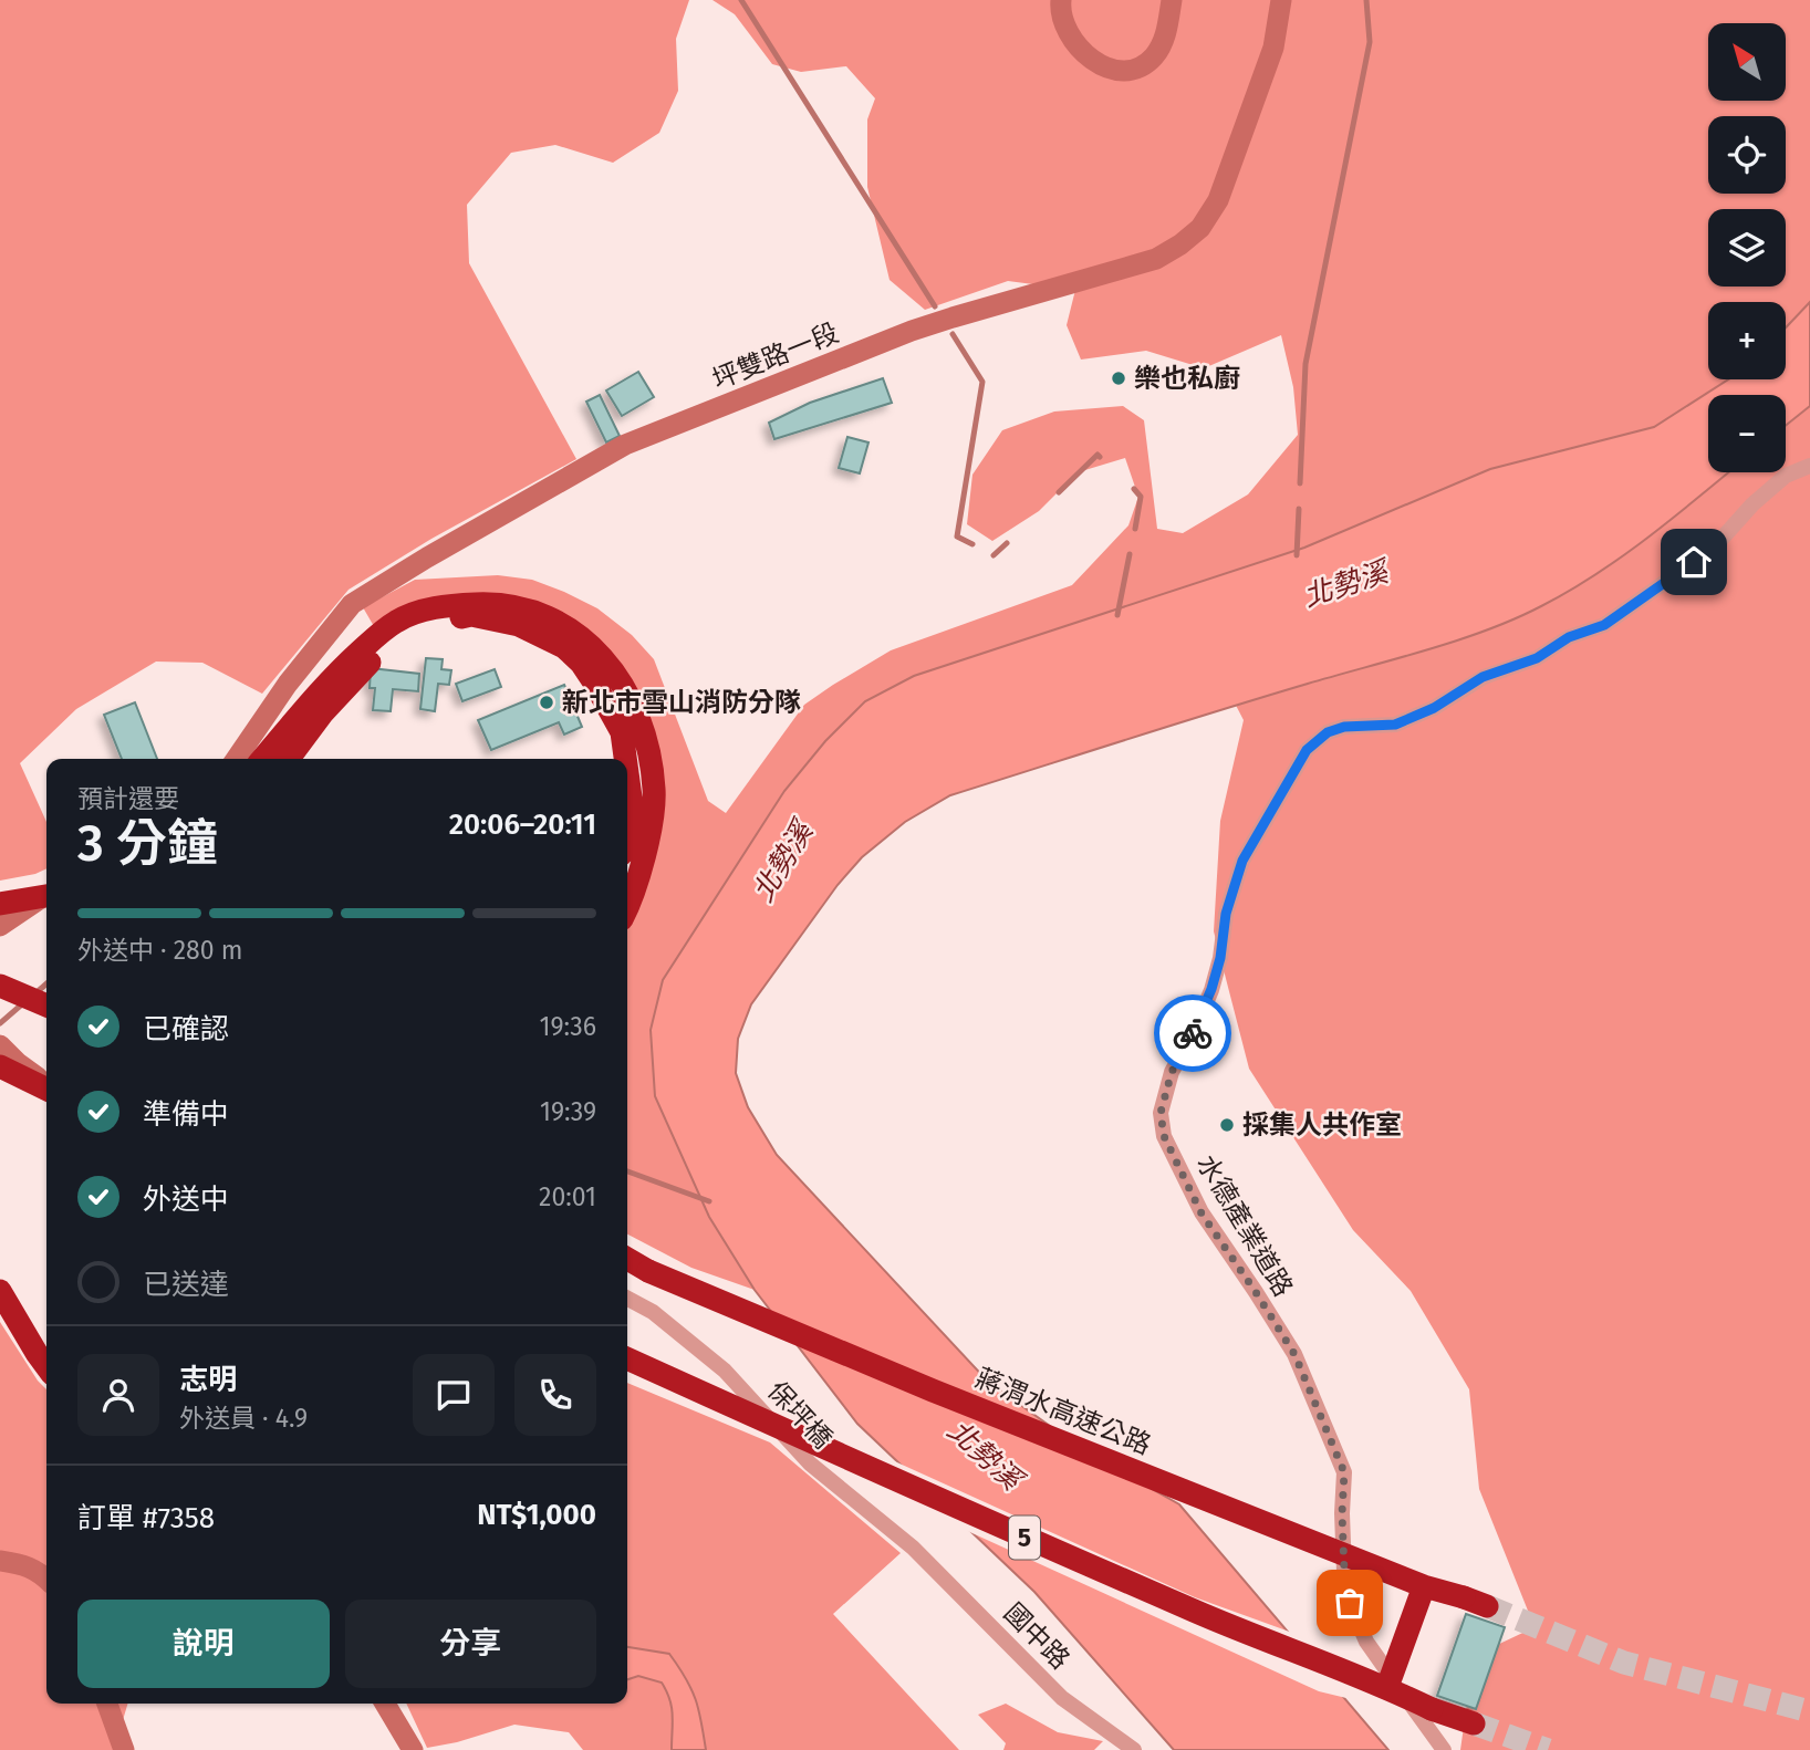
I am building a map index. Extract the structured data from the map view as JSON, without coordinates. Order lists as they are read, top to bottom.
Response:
{
  "streets": {
    "highway": ["蔣渭水高速公路", "5"],
    "street": [
      "坪雙路一段",
      "水德產業道路",
      "保坪橋",
      "國中路"
    ]
  },
  "crossings": [
    ["保坪橋", "國中路"]
  ],
  "water": ["北勢溪"],
  "places": ["樂也私廚", "新北市雪山消防分隊", "採集人共作室"],
  "north": "top left",
  "page": {
    "map_buttons": ["+", "−"],
    "heading": ["3 分鐘", "預計還要", "20:06–20:11"],
    "panel": [
      "志明",
      "外送員 · 4.9",
      "訂單 #7358",
      "NT$1,000"
    ],
    "bar": "外送中 · 280 m",
    "list": [
      ["已確認", "19:36"],
      ["準備中", "19:39"],
      ["外送中", "20:01"],
      "已送達"
    ],
    "buttons": ["說明", "分享"]
  }
}
